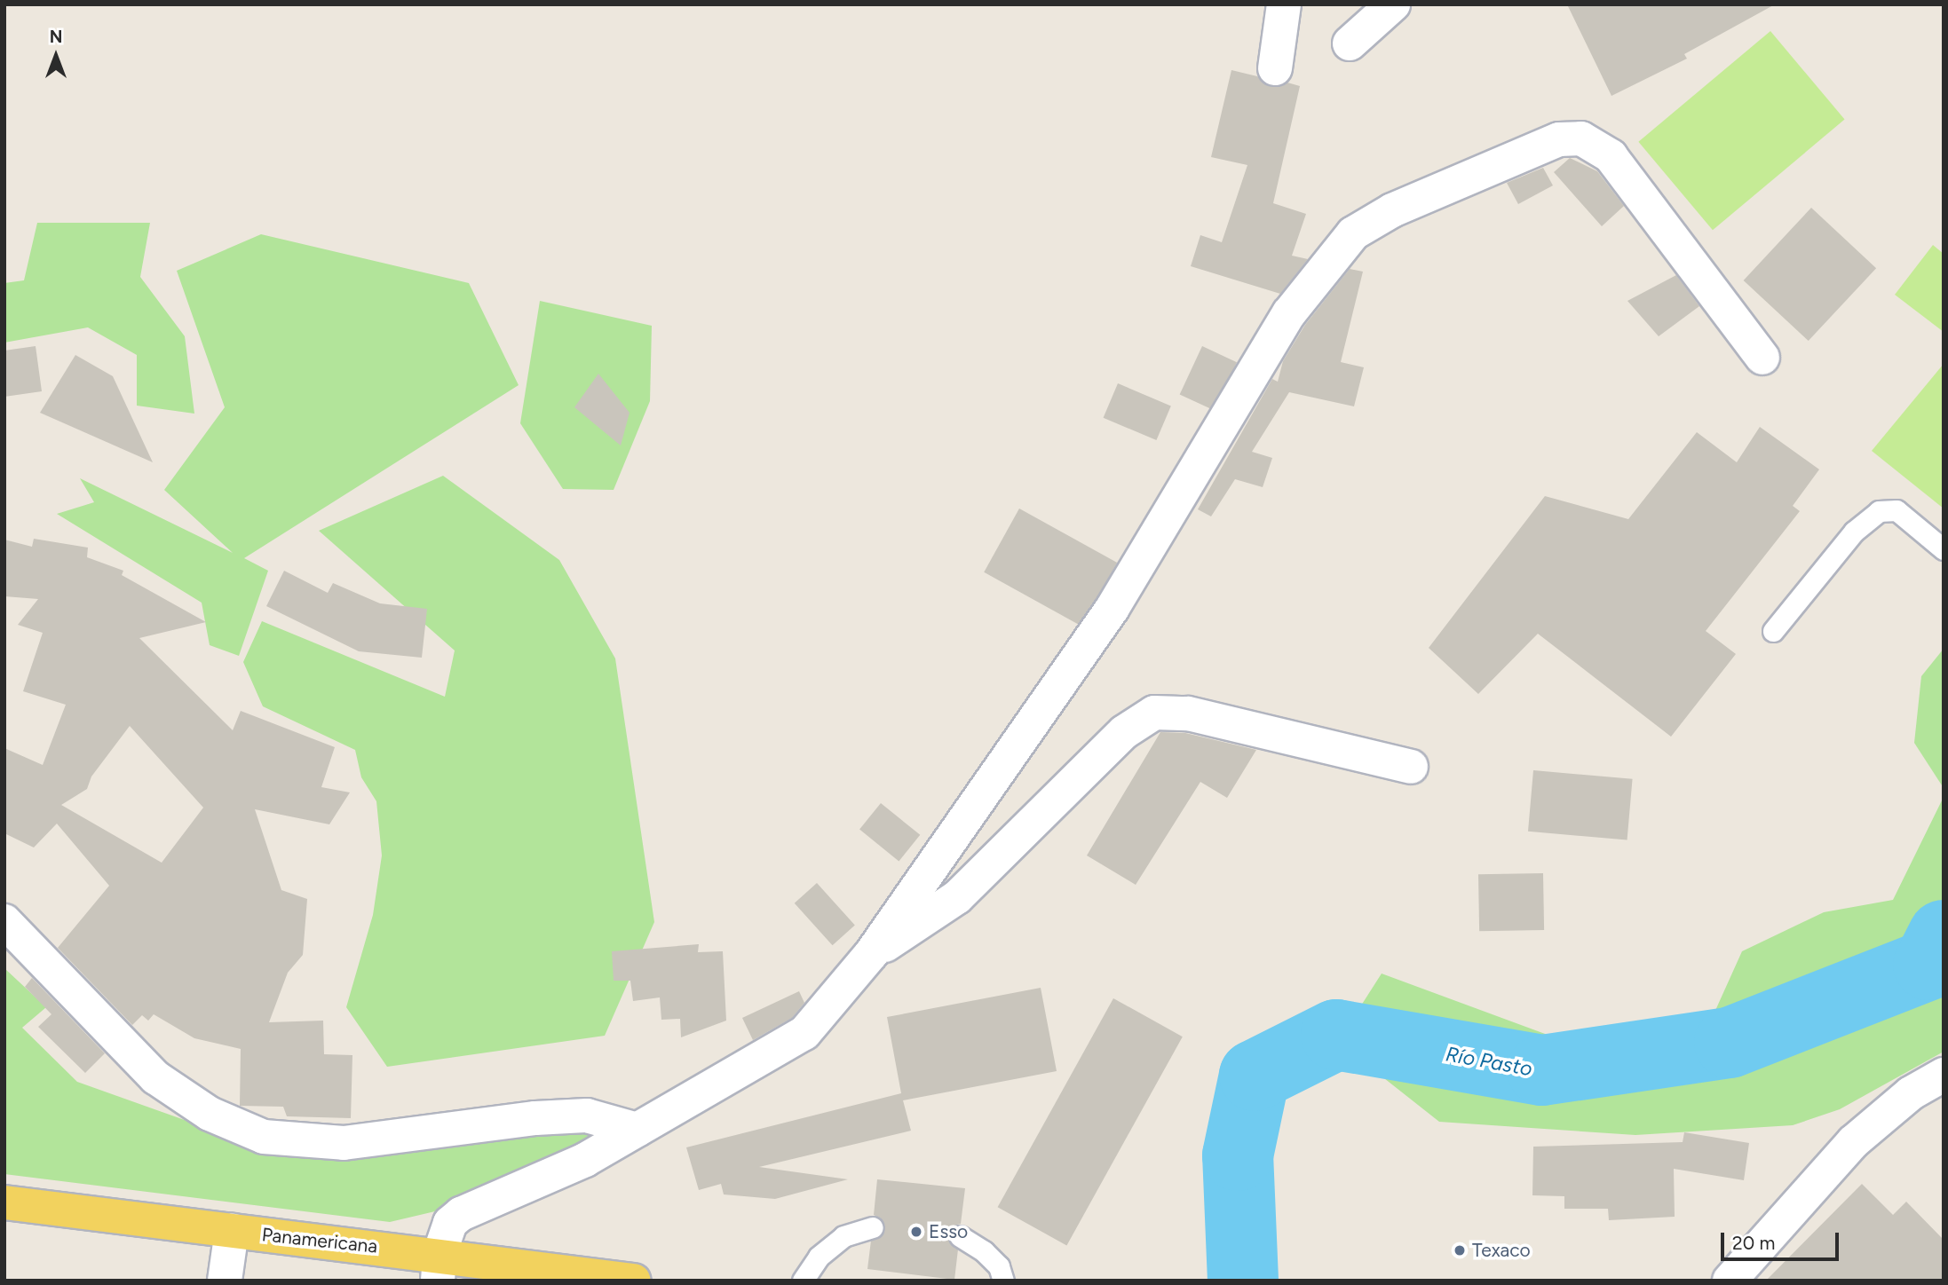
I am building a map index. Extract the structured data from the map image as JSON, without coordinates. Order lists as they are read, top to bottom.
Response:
{
  "streets": {
    "main road": ["Panamericana"]
  },
  "water": ["Río Pasto"],
  "places": ["Esso", "Texaco"],
  "scale_bar": "20 m",
  "north": "top"
}
